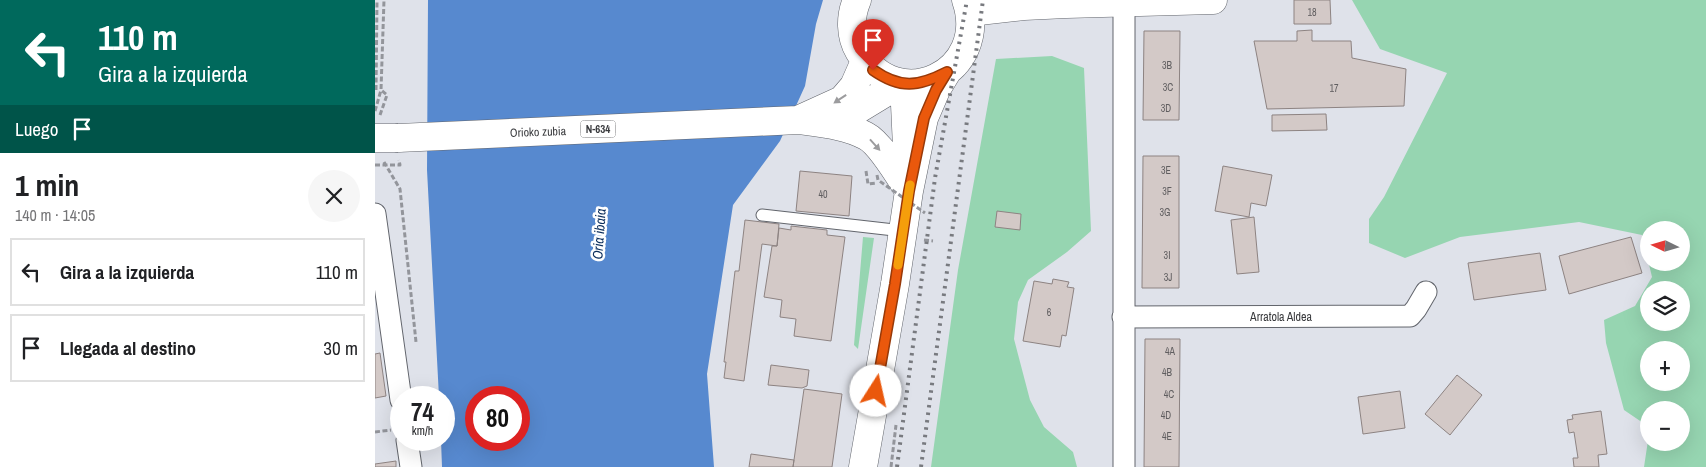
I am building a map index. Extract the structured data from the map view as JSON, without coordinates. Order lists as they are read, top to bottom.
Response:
{
  "streets": {
    "main road": ["N-634", "Orioko zubia"],
    "street": ["Arratola Aldea"]
  },
  "crossings": [
    ["N-634", "Orioko zubia"]
  ],
  "water": ["Oria ibaia"],
  "house_numbers": [
    "18",
    "3B",
    "3C",
    "17",
    "3D",
    "3E",
    "3F",
    "40",
    "3G",
    "3I",
    "3J",
    "6",
    "4A",
    "4B",
    "4C",
    "4D",
    "4E"
  ],
  "north": "left",
  "page": {
    "turn": ["110 m", "Gira a la izquierda"],
    "then": "Luego",
    "heading": ["1 min", "140 m · 14:05"],
    "map_buttons": ["+", "−"],
    "list": [
      {
        "name": "Gira a la izquierda",
        "value": "110 m"
      },
      {
        "name": "Llegada al destino",
        "value": "30 m"
      }
    ],
    "speed": "74 km/h",
    "limit": "80"
  }
}
